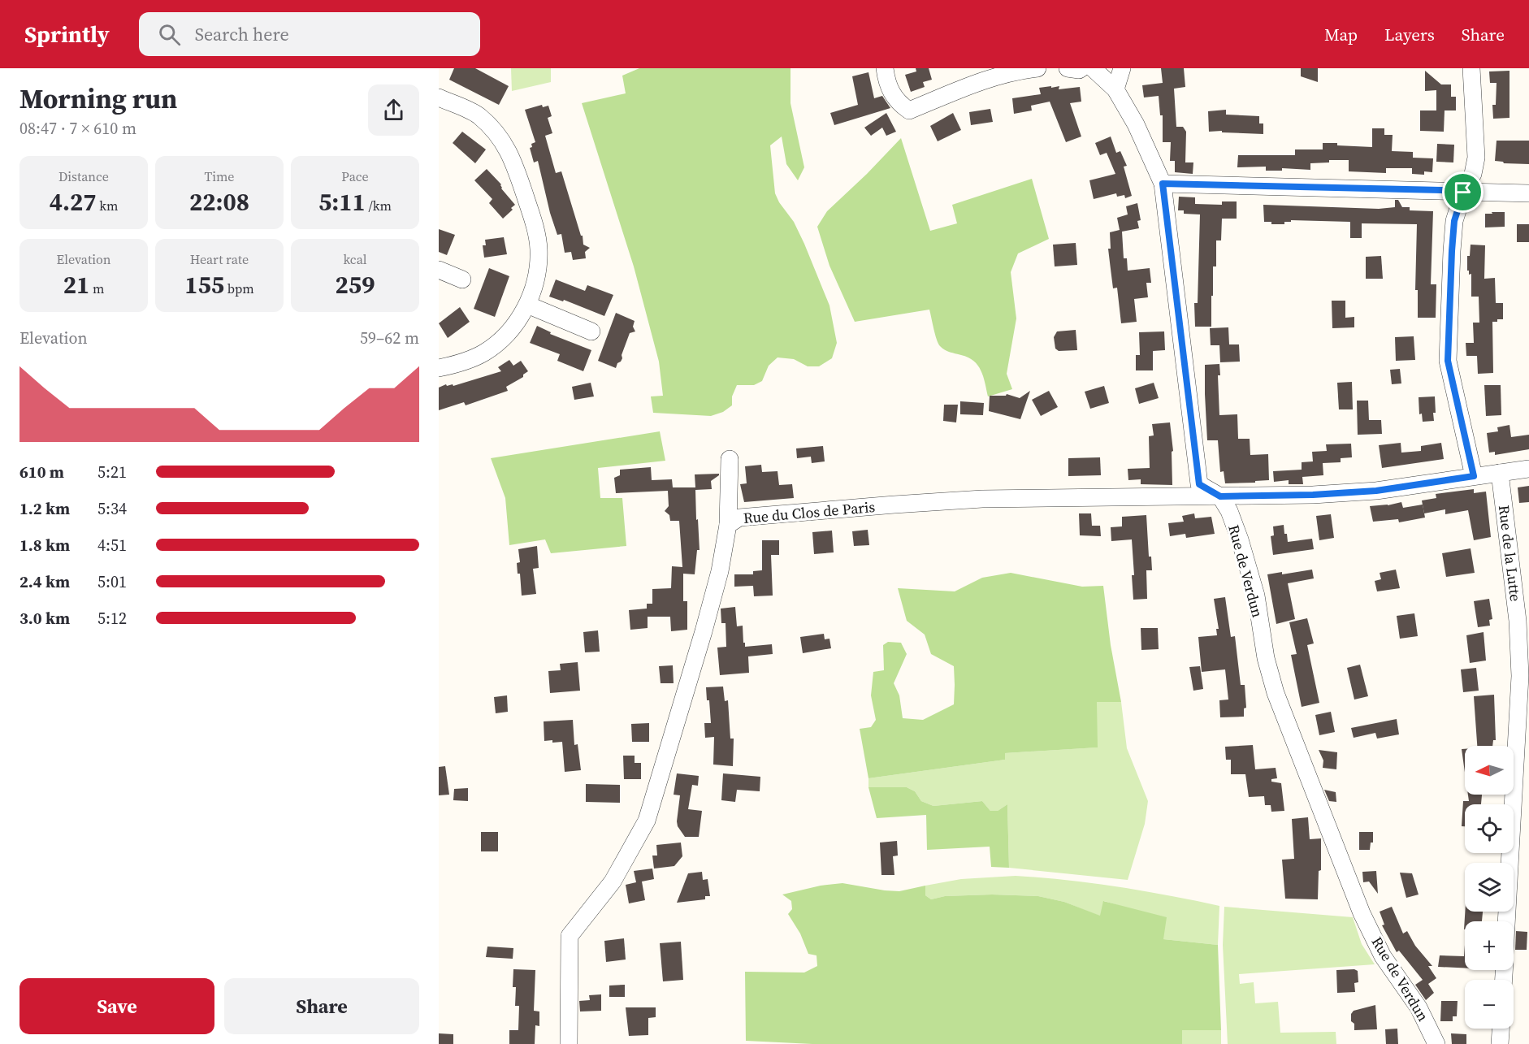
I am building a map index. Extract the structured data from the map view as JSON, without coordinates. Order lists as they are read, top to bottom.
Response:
{
  "streets": {
    "street": ["Rue du Clos de Paris", "Rue de la Lutte", "Rue de Verdun"]
  },
  "crossings": [
    ["Rue du Clos de Paris", "Rue de la Lutte"],
    ["Rue du Clos de Paris", "Rue de Verdun"]
  ],
  "north": "left",
  "page": {
    "header": "Sprintly",
    "search": "Search here",
    "nav": ["Map", "Layers", "Share"],
    "heading": ["Morning run", "08:47 · 7 × 610 m"],
    "stats": [
      ["Distance", "4.27 km"],
      ["Time", "22:08"],
      ["Pace", "5:11 /km"],
      ["Elevation", "21 m"],
      ["Heart rate", "155 bpm"],
      ["kcal", "259"]
    ],
    "chart": ["Elevation", "59–62 m"],
    "list": [
      {
        "name": "610 m",
        "note": "5:21"
      },
      {
        "name": "1.2 km",
        "note": "5:34"
      },
      {
        "name": "1.8 km",
        "note": "4:51"
      },
      {
        "name": "2.4 km",
        "note": "5:01"
      },
      {
        "name": "3.0 km",
        "note": "5:12"
      }
    ],
    "map_buttons": ["+", "−"],
    "buttons": ["Save", "Share"]
  }
}
